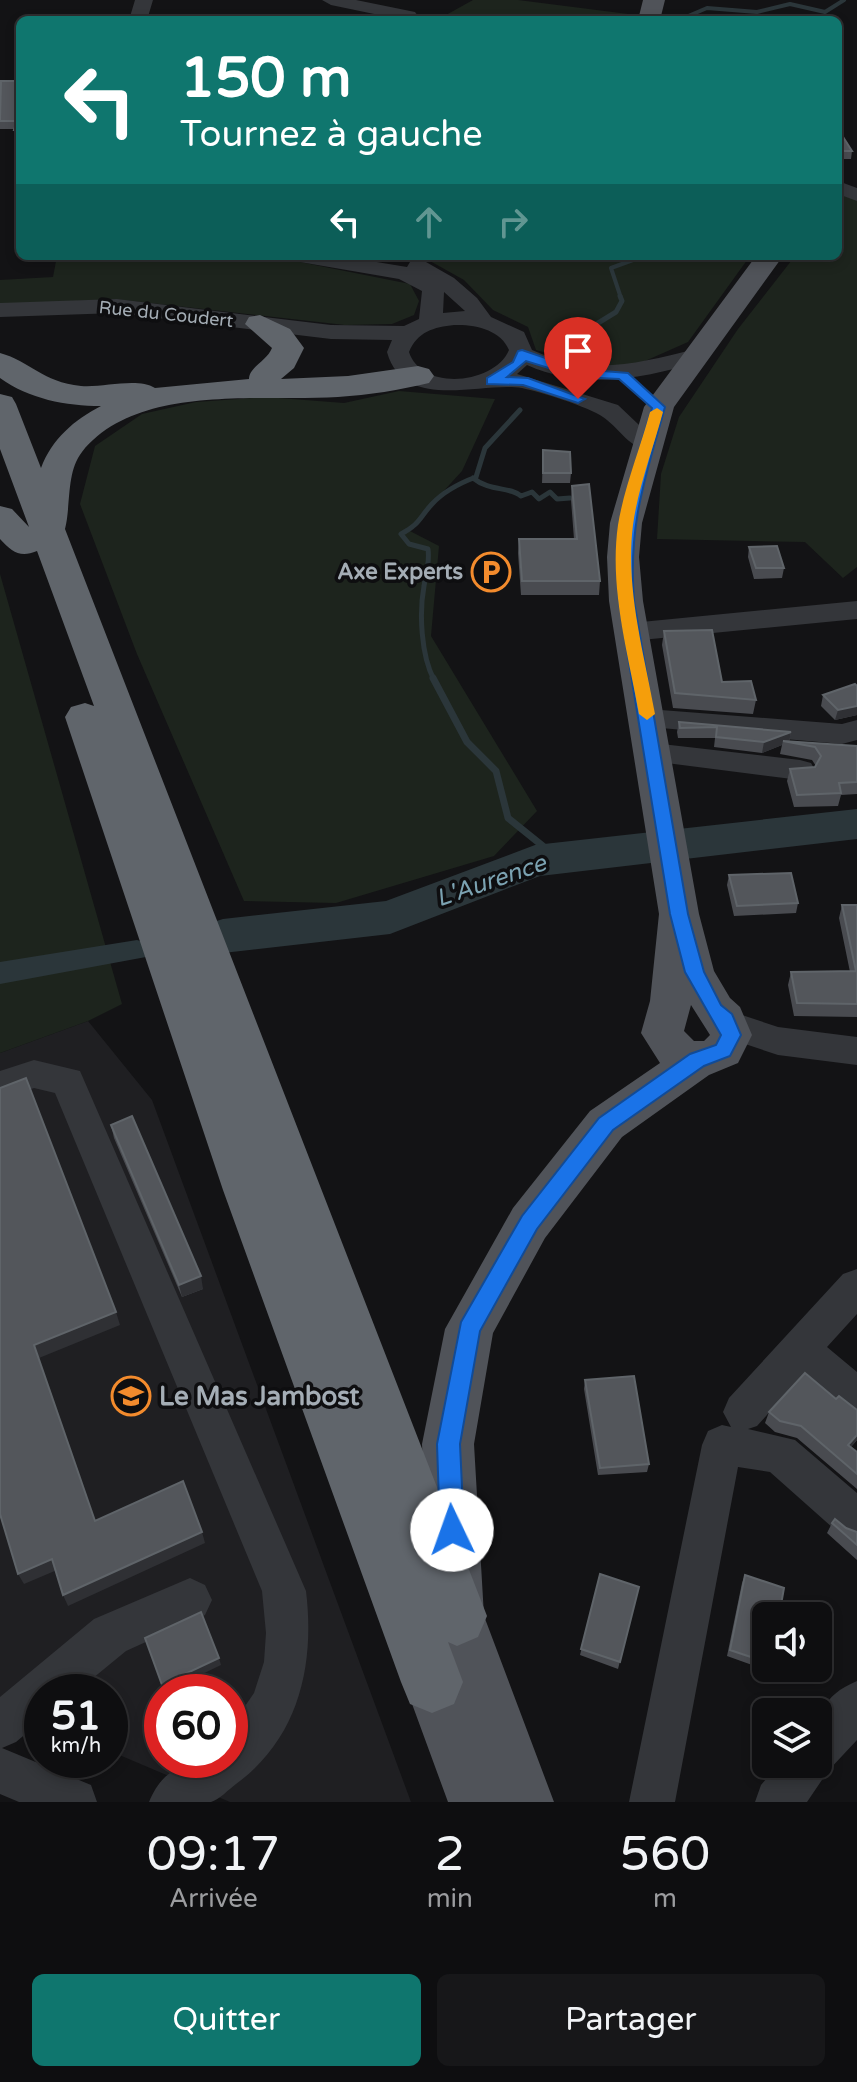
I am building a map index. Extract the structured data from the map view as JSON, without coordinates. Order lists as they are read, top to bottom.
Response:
{
  "streets": {
    "street": ["Rue du Coudert"]
  },
  "water": ["L'Aurence"],
  "places": {
    "parking": ["Axe Experts"],
    "school or university": ["Le Mas Jambost"]
  },
  "page": {
    "turn": ["150 m", "Tournez à gauche"],
    "speed": "51 km/h",
    "limit": "60",
    "eta": [
      "09:17",
      "Arrivée",
      "2",
      "min",
      "560",
      "m"
    ],
    "buttons": ["Quitter", "Partager"]
  }
}
